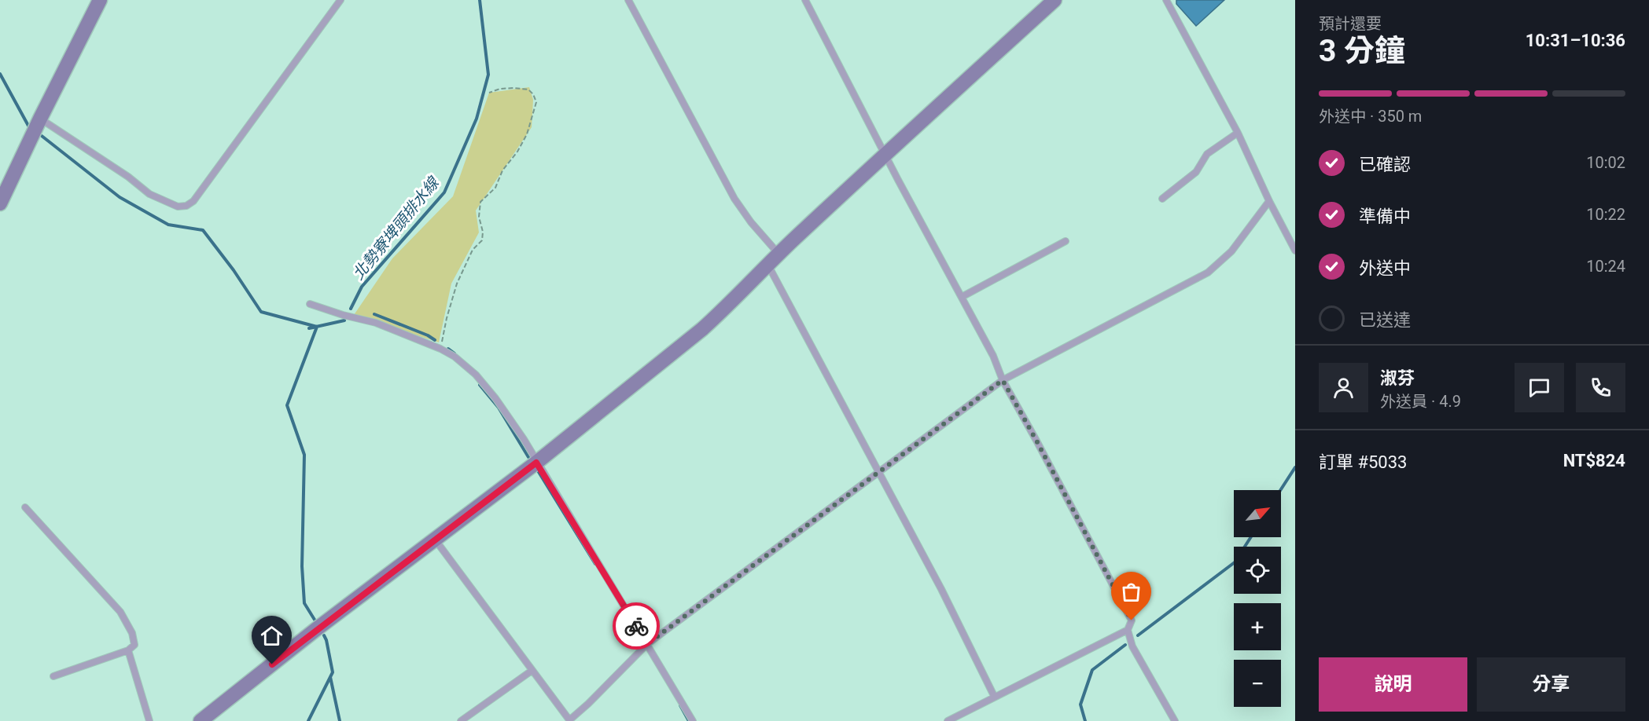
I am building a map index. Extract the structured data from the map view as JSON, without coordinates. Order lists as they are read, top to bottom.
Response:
{
  "water": ["北勢寮埤頭排水線"],
  "north": "top right",
  "page": {
    "heading": ["3 分鐘", "預計還要", "10:31–10:36"],
    "panel": [
      "淑芬",
      "外送員 · 4.9",
      "訂單 #5033",
      "NT$824"
    ],
    "bar": "外送中 · 350 m",
    "list": [
      ["已確認", "10:02"],
      ["準備中", "10:22"],
      ["外送中", "10:24"],
      "已送達"
    ],
    "map_buttons": ["+", "−"],
    "buttons": ["說明", "分享"]
  }
}
